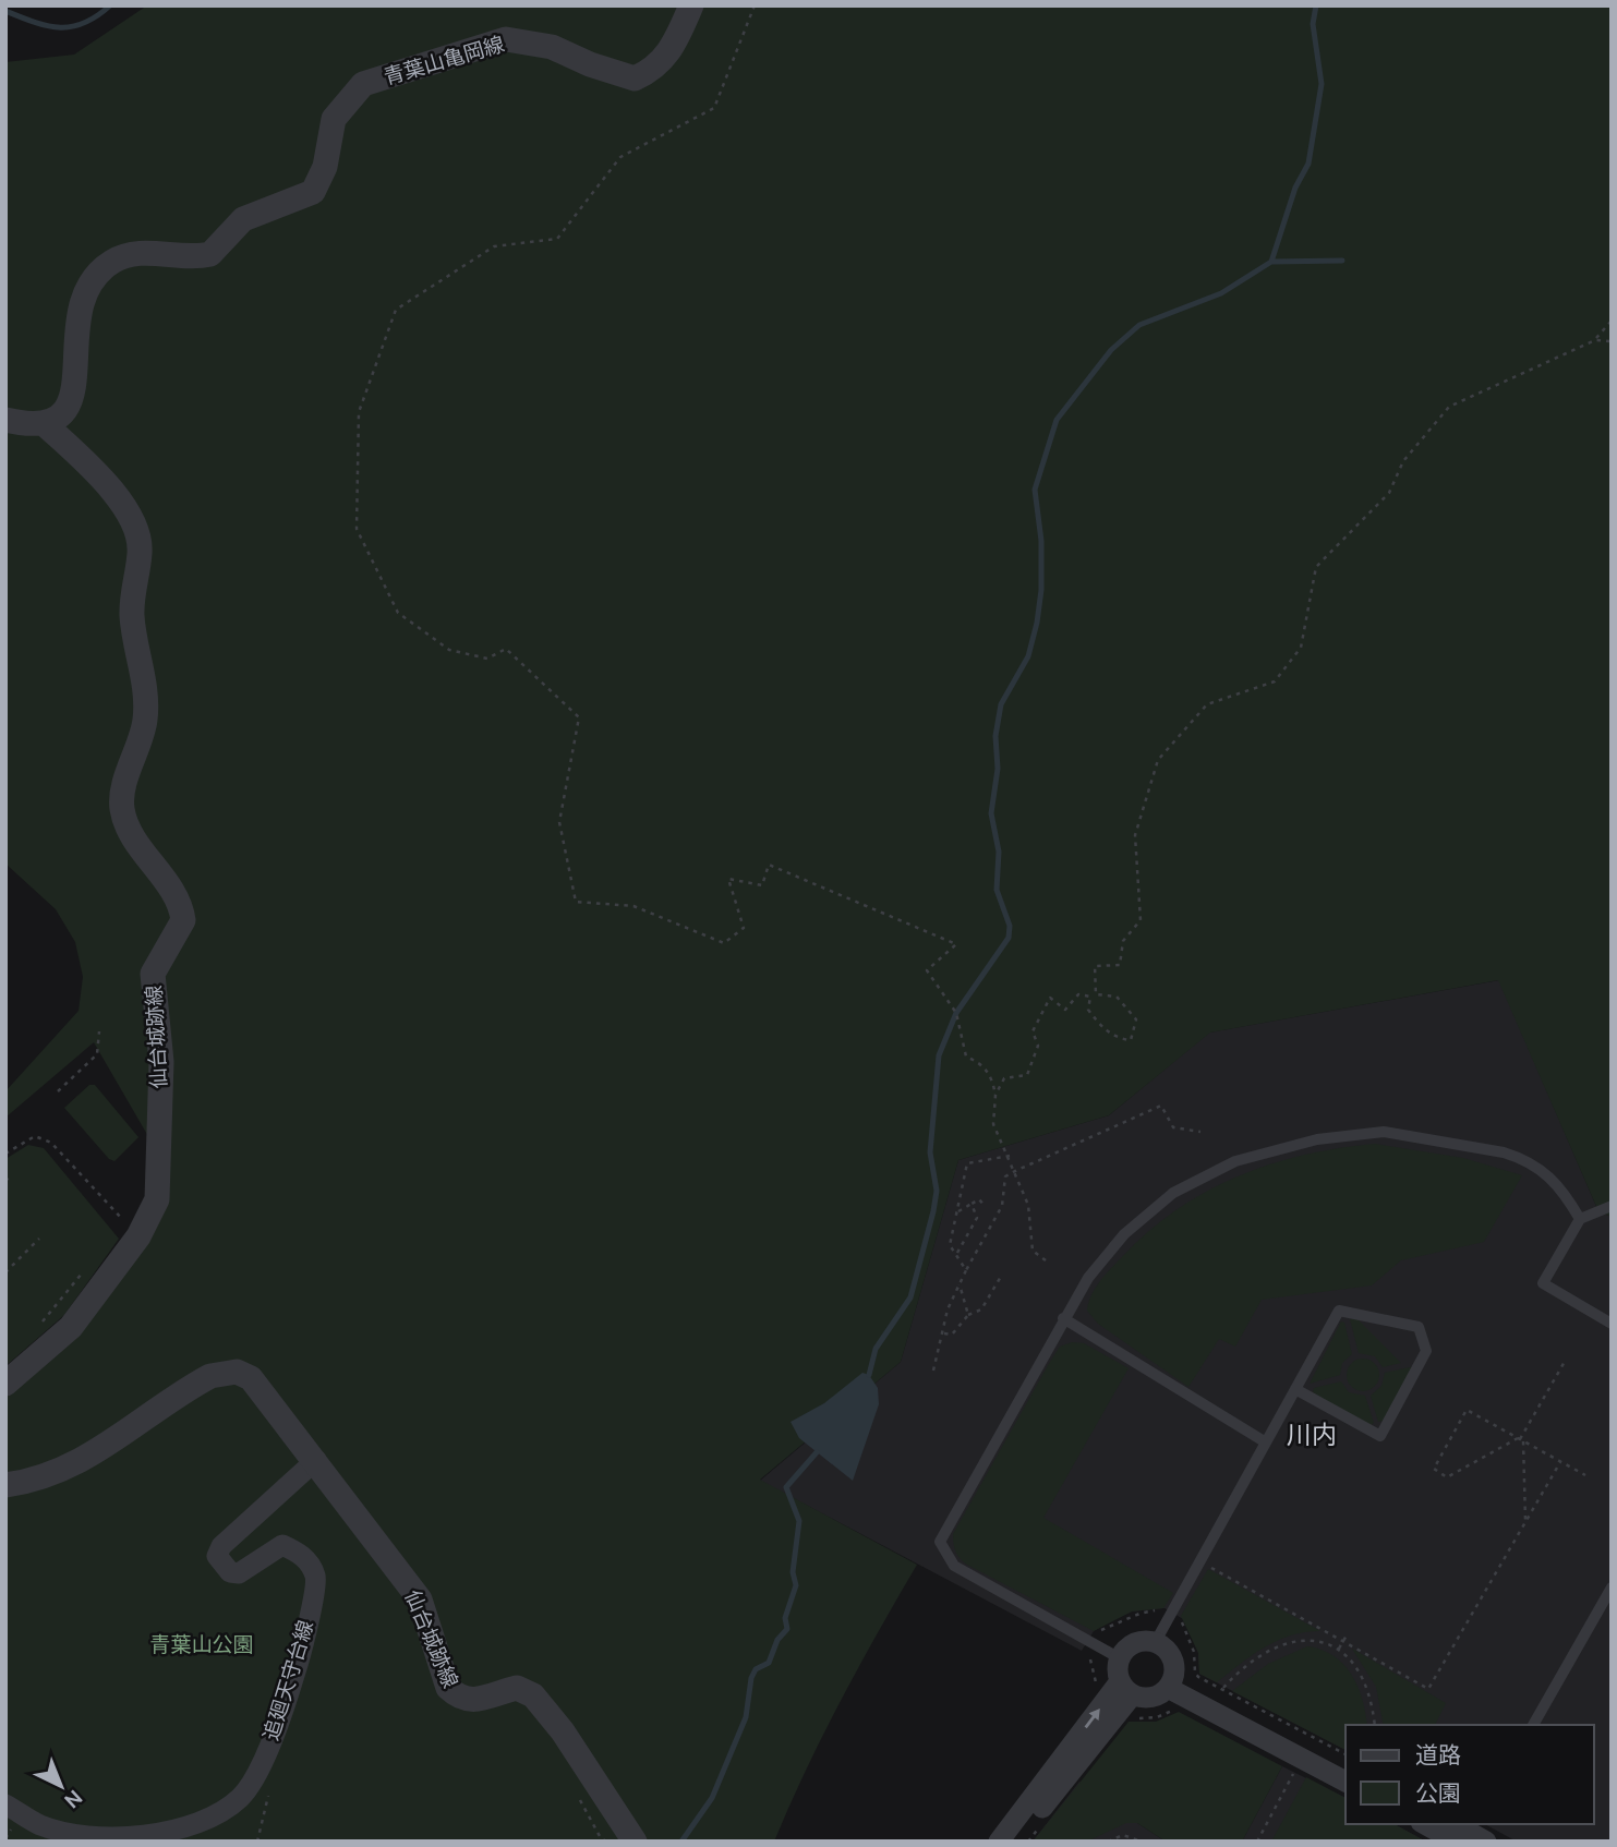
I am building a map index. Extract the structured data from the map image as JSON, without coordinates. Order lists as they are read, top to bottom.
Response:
{
  "streets": {
    "street": ["青葉山亀岡線", "仙台城跡線", "追廻天守台線"]
  },
  "crossings": [
    ["青葉山亀岡線", "仙台城跡線"],
    ["仙台城跡線", "追廻天守台線"]
  ],
  "districts": ["川内"],
  "parks": ["青葉山公園"],
  "legend": ["道路", "公園"],
  "north": "bottom right"
}
